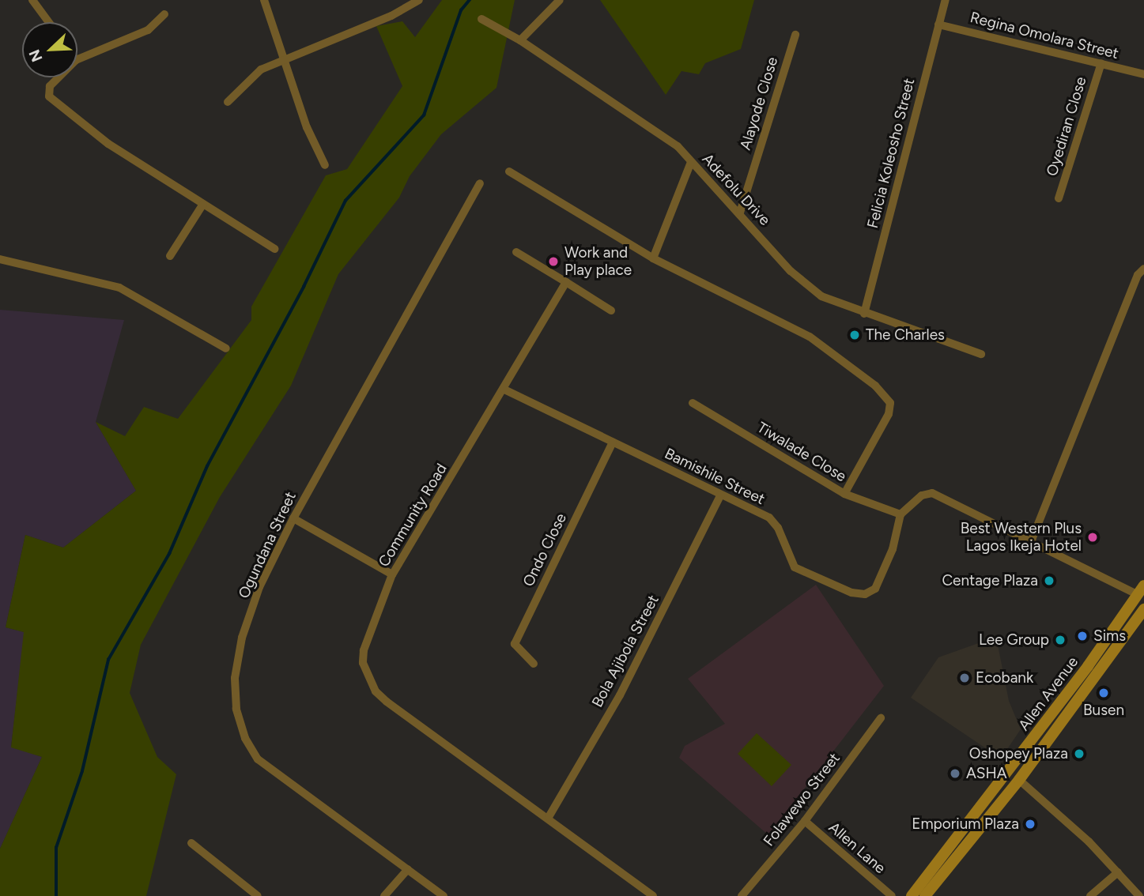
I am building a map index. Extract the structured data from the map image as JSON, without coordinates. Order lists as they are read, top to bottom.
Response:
{
  "streets": {
    "main road": ["Allen Avenue"],
    "street": [
      "Regina Omolara Street",
      "Alayode Close",
      "Oyediran Close",
      "Felicia Koleosho Street",
      "Adefolu Drive",
      "Tiwalade Close",
      "Bamishile Street",
      "Community Road",
      "Ogundana Street",
      "Ondo Close",
      "Bola Ajibola Street",
      "Folawewo Street",
      "Allen Lane"
    ]
  },
  "crossings": [
    ["Regina Omolara Street", "Oyediran Close"],
    ["Regina Omolara Street", "Felicia Koleosho Street"],
    ["Alayode Close", "Adefolu Drive"],
    ["Felicia Koleosho Street", "Adefolu Drive"],
    ["Tiwalade Close", "Bamishile Street"],
    ["Bamishile Street", "Community Road"],
    ["Bamishile Street", "Ondo Close"],
    ["Bamishile Street", "Bola Ajibola Street"],
    ["Community Road", "Bola Ajibola Street"],
    ["Folawewo Street", "Allen Lane"]
  ],
  "places": [
    "Work and Play place",
    "The Charles",
    "Best Western Plus Lagos Ikeja Hotel",
    "Centage Plaza",
    "Sims",
    "Lee Group",
    "Ecobank",
    "Busen",
    "Oshopey Plaza",
    "ASHA",
    "Emporium Plaza"
  ],
  "north": "bottom left"
}
